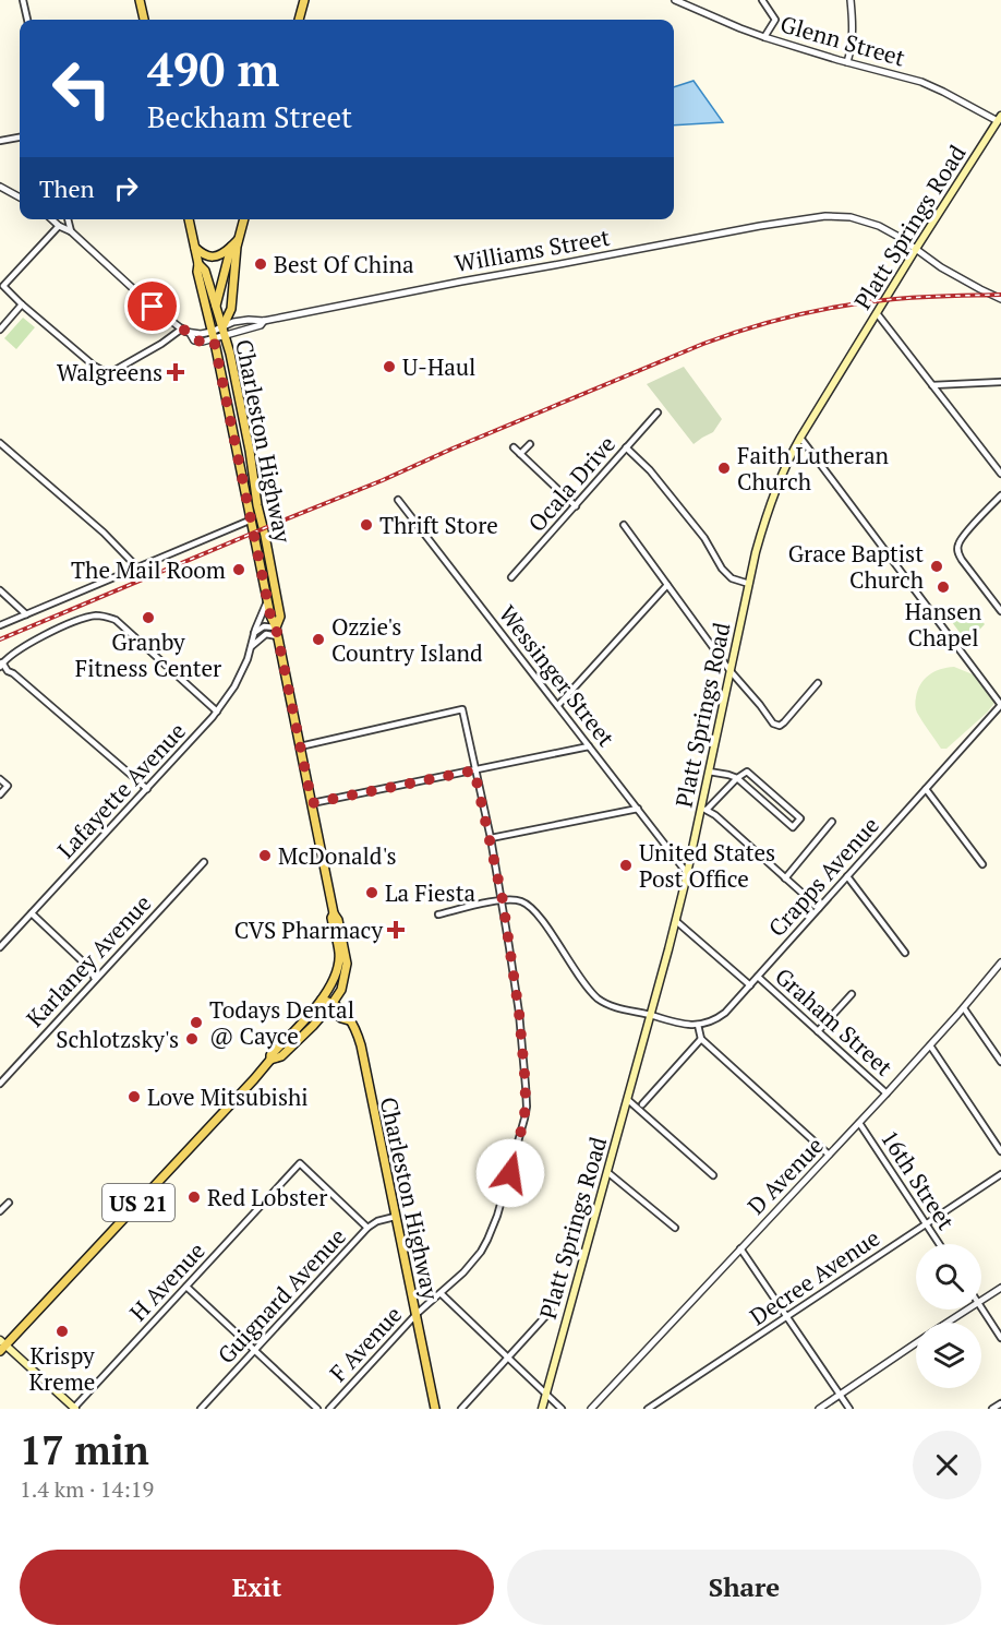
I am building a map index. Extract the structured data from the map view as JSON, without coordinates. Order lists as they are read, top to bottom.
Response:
{
  "streets": {
    "main road": ["Platt Springs Road", "Charleston Highway", "US 21"],
    "street": [
      "Glenn Street",
      "Williams Street",
      "Ocala Drive",
      "Wessinger Street",
      "Lafayette Avenue",
      "Crapps Avenue",
      "Karlaney Avenue",
      "Graham Street",
      "D Avenue",
      "16th Street",
      "Decree Avenue",
      "H Avenue",
      "Guignard Avenue",
      "F Avenue"
    ]
  },
  "crossings": [
    ["Glenn Street", "Platt Springs Road"],
    ["Platt Springs Road", "Williams Street"],
    ["Platt Springs Road", "Wessinger Street"],
    ["Williams Street", "Charleston Highway"],
    ["Charleston Highway", "Lafayette Avenue"],
    ["Charleston Highway", "US 21"],
    ["Charleston Highway", "Guignard Avenue"],
    ["Charleston Highway", "F Avenue"],
    ["Crapps Avenue", "Graham Street"],
    ["Graham Street", "D Avenue"],
    ["D Avenue", "16th Street"],
    ["16th Street", "Decree Avenue"],
    ["H Avenue", "Guignard Avenue"]
  ],
  "places": {
    "other": [
      "Best Of China",
      "U-Haul",
      "Faith Lutheran Church",
      "Thrift Store",
      "Grace Baptist Church",
      "The Mail Room",
      "Hansen Chapel",
      "Granby Fitness Center",
      "Ozzie's Country Island",
      "McDonald's",
      "United States Post Office",
      "La Fiesta",
      "Todays Dental @ Cayce",
      "Schlotzsky's",
      "Love Mitsubishi",
      "Red Lobster",
      "Krispy Kreme"
    ],
    "health": ["Walgreens", "CVS Pharmacy"]
  },
  "page": {
    "turn": ["490 m", "Beckham Street"],
    "then": "Then",
    "heading": ["17 min", "1.4 km · 14:19"],
    "buttons": ["Exit", "Share"]
  }
}
